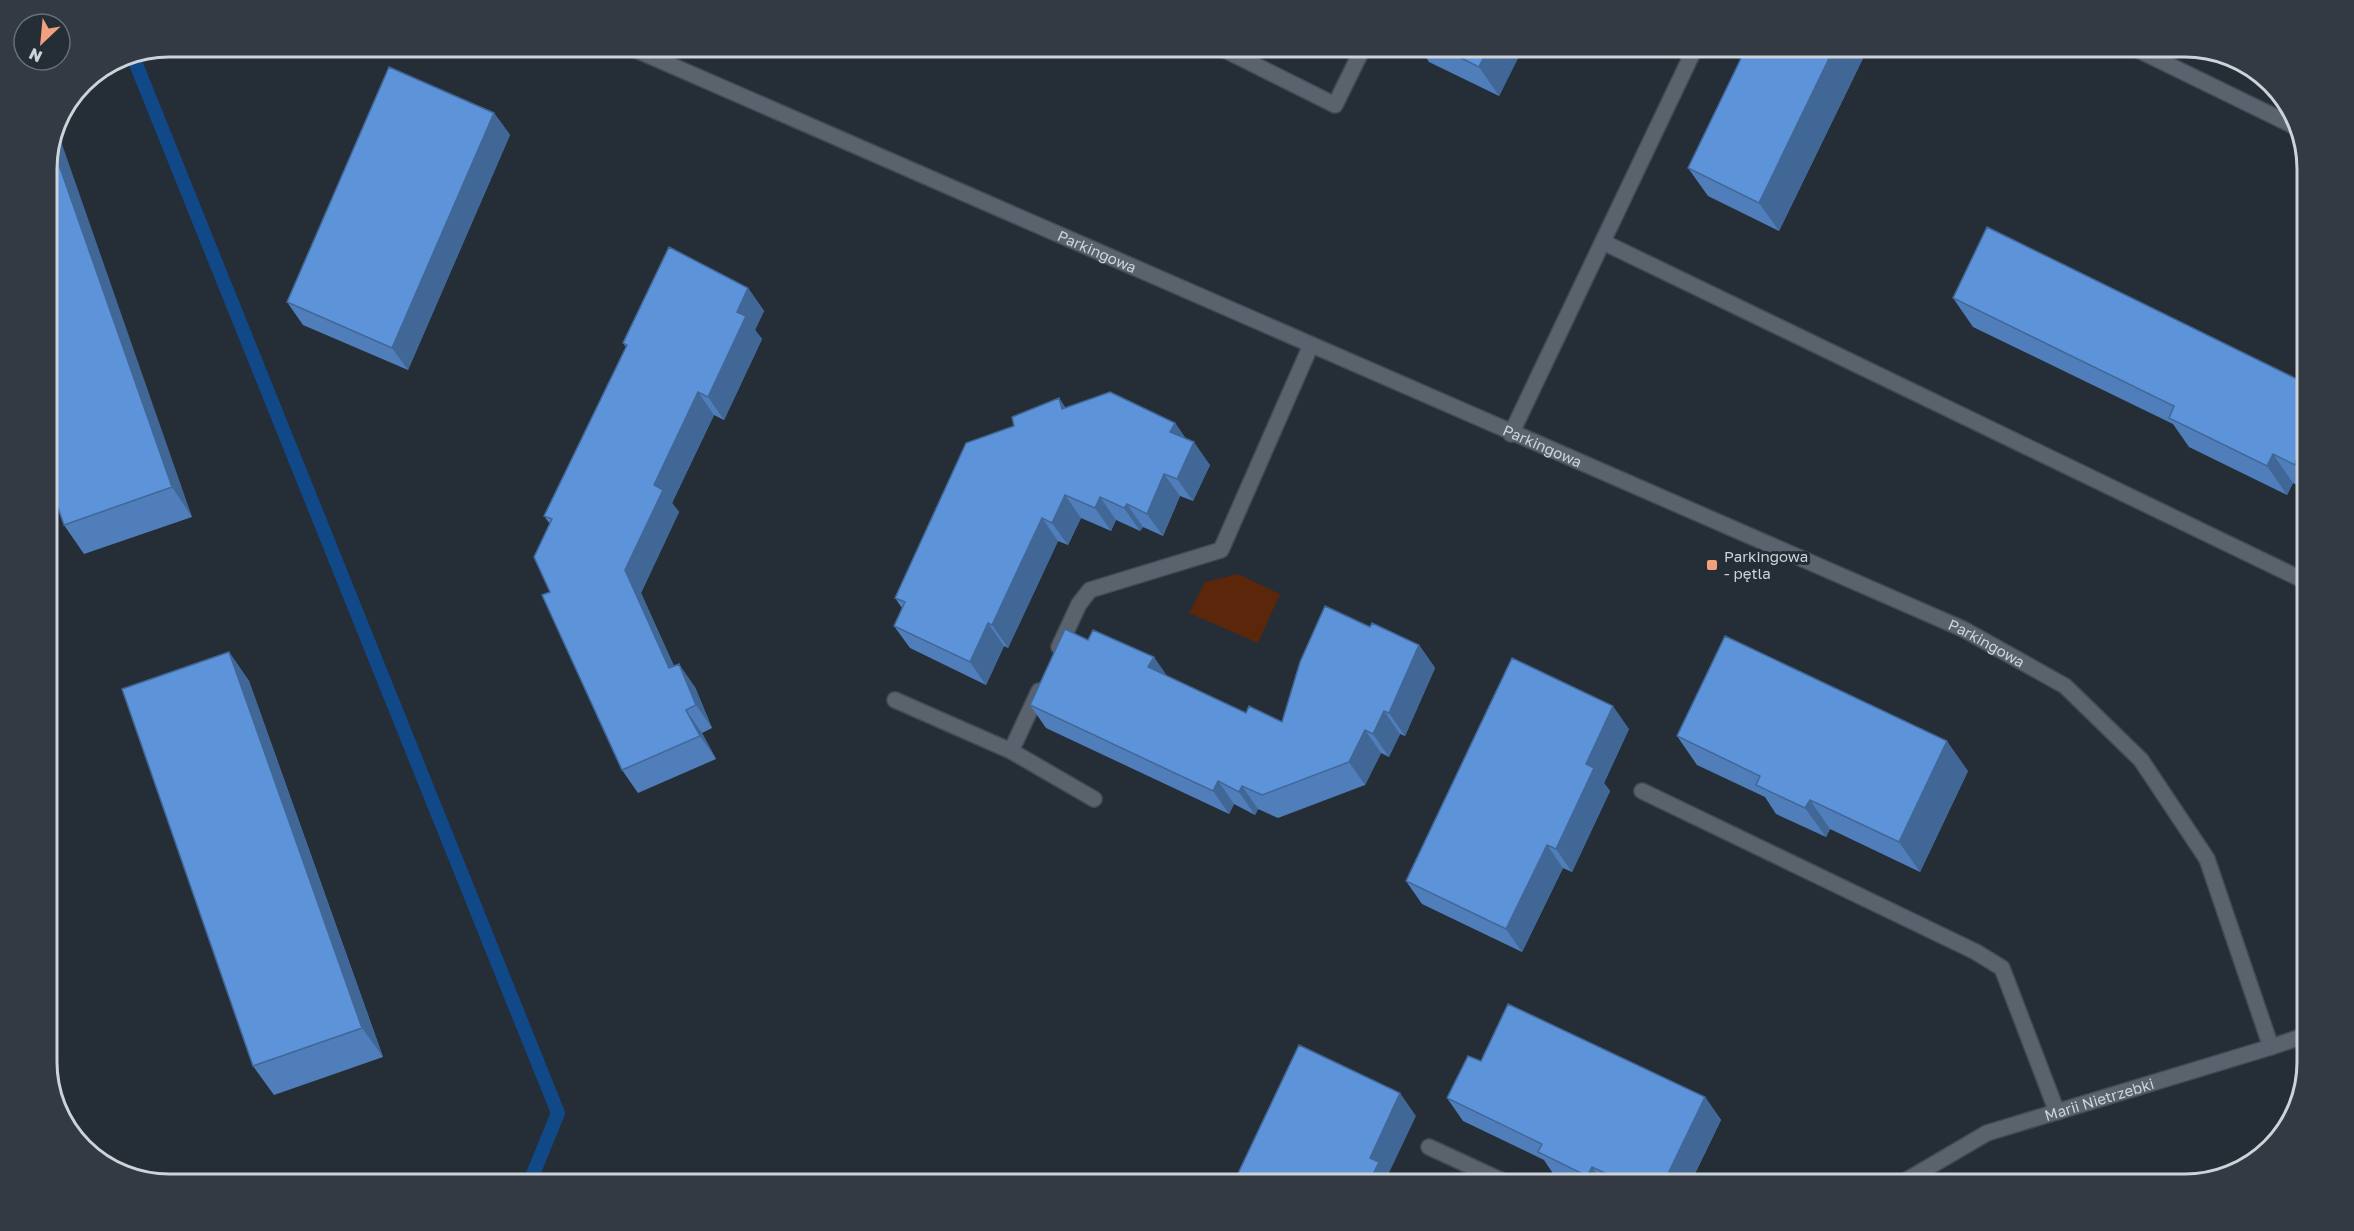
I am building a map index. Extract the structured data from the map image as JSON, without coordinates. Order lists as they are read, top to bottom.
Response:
{
  "streets": {
    "street": ["Parkingowa", "Marii Nietrzebki"]
  },
  "crossings": [
    ["Parkingowa", "Marii Nietrzebki"]
  ],
  "places": {
    "transit": ["Parkingowa - pętla"]
  },
  "north": "bottom left"
}
